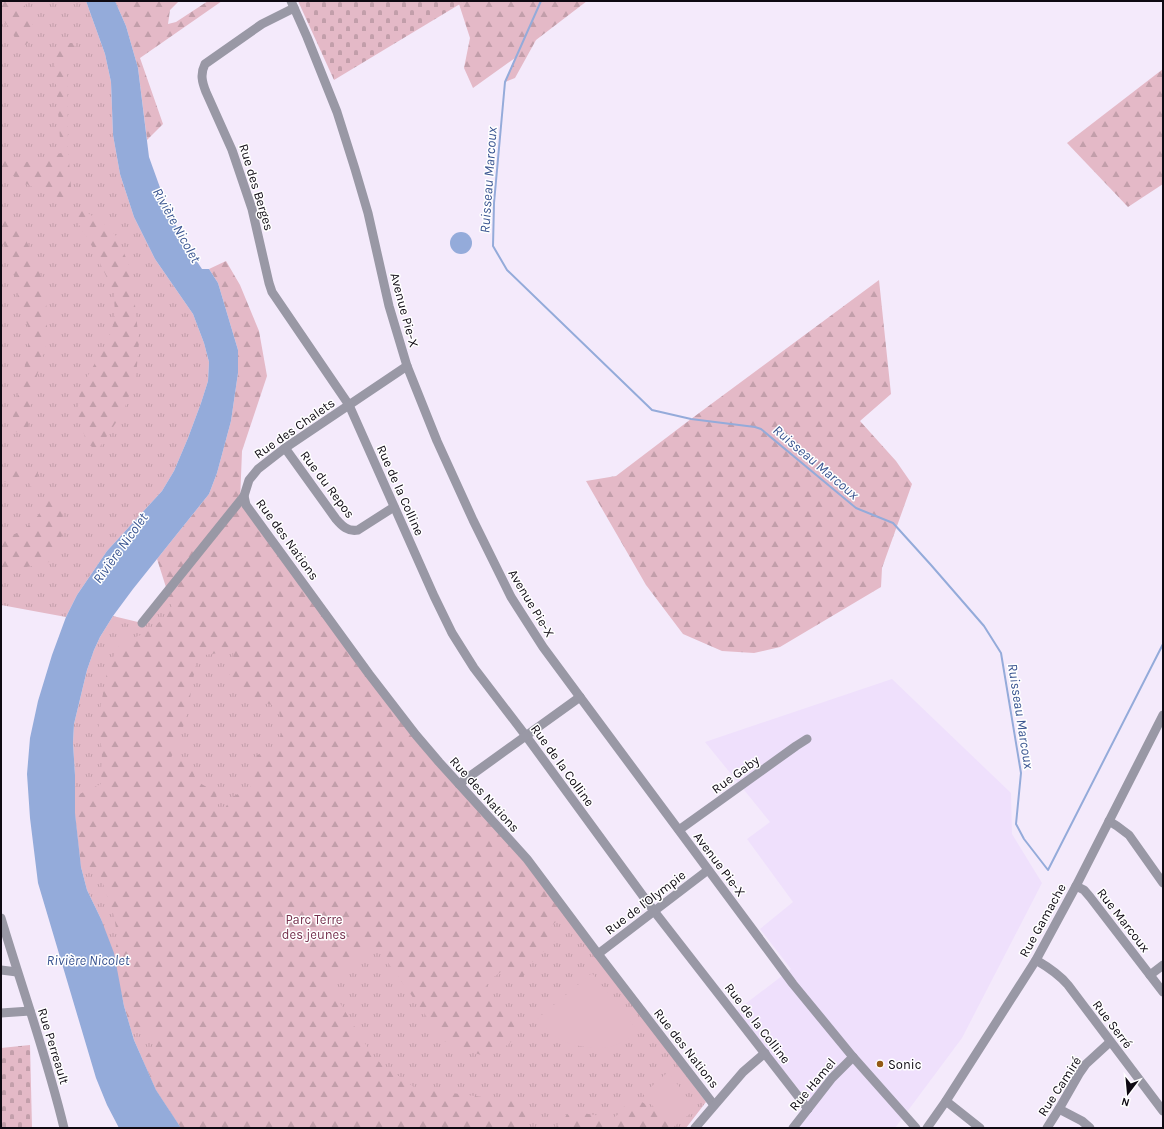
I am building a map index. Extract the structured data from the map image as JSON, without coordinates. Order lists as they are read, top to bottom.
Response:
{
  "streets": {
    "street": [
      "Rue des Berges",
      "Avenue Pie-X",
      "Rue des Chalets",
      "Rue du Repos",
      "Rue de la Colline",
      "Rue des Nations",
      "Rue Gaby",
      "Rue de l'Olympie",
      "Rue Gamache",
      "Rue Marcoux",
      "Rue Serré",
      "Rue Perreault",
      "Rue Hamel",
      "Rue Camiré"
    ]
  },
  "crossings": [
    ["Rue des Berges", "Avenue Pie-X"],
    ["Rue des Berges", "Rue des Chalets"],
    ["Rue des Berges", "Rue de la Colline"],
    ["Avenue Pie-X", "Rue des Chalets"],
    ["Avenue Pie-X", "Rue Gaby"],
    ["Avenue Pie-X", "Rue de l'Olympie"],
    ["Avenue Pie-X", "Rue Hamel"],
    ["Rue des Chalets", "Rue du Repos"],
    ["Rue des Chalets", "Rue de la Colline"],
    ["Rue des Chalets", "Rue des Nations"],
    ["Rue du Repos", "Rue de la Colline"],
    ["Rue de la Colline", "Rue de l'Olympie"],
    ["Rue de la Colline", "Rue Hamel"],
    ["Rue des Nations", "Rue de l'Olympie"],
    ["Rue Gamache", "Rue Marcoux"],
    ["Rue Gamache", "Rue Serré"],
    ["Rue Serré", "Rue Camiré"]
  ],
  "water": ["Ruisseau Marcoux", "Rivière Nicolet"],
  "parks": ["Parc Terre des jeunes"],
  "places": ["Sonic"],
  "north": "bottom"
}
